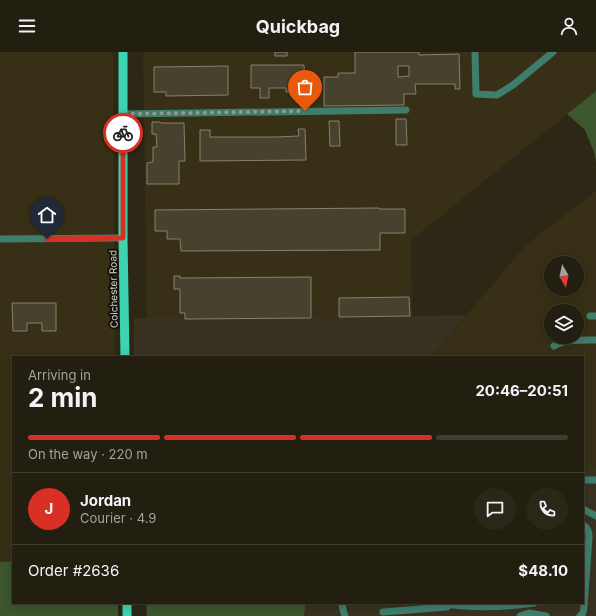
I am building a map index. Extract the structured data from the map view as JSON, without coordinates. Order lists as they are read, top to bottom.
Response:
{
  "streets": {
    "main road": ["Colchester Road"]
  },
  "north": "bottom",
  "page": {
    "header": "Quickbag",
    "heading": ["2 min", "Arriving in", "20:46–20:51"],
    "panel": [
      "Jordan",
      "Courier · 4.9",
      "Order #2636",
      "$48.10"
    ],
    "bar": "On the way · 220 m",
    "round": "J"
  }
}
